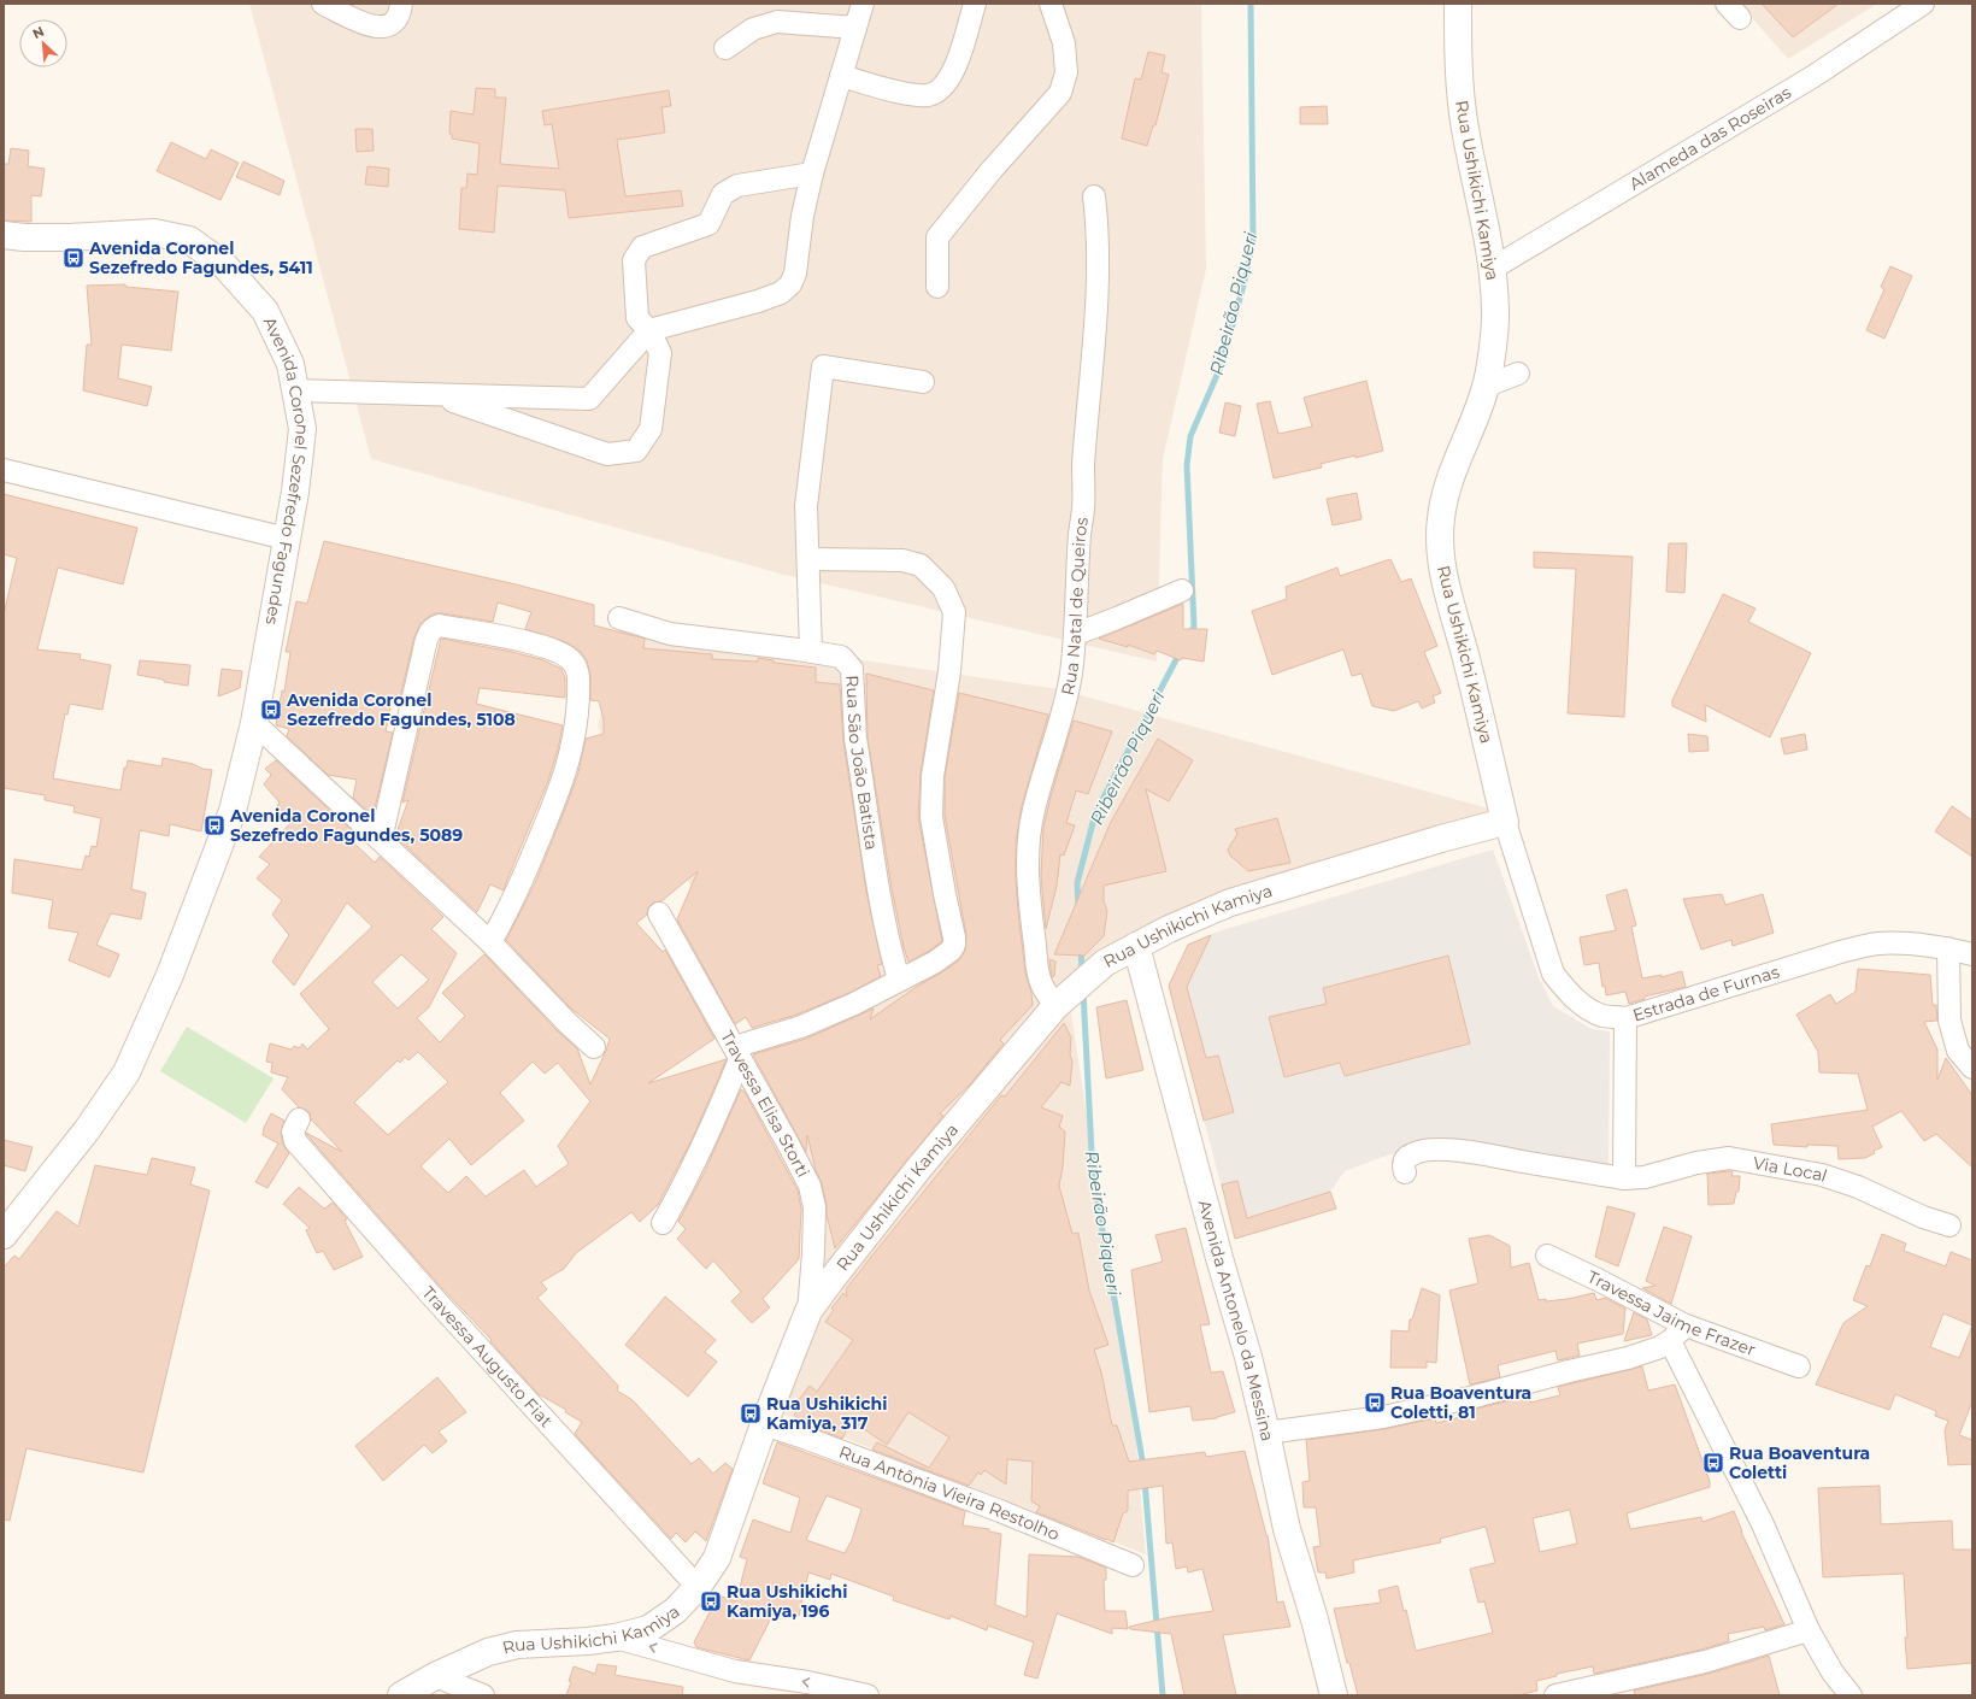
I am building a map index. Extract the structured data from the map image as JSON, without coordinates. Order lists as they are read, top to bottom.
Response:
{
  "streets": {
    "main road": ["Rua Ushikichi Kamiya", "Avenida Coronel Sezefredo Fagundes", "Avenida Antonelo da Messina"],
    "street": [
      "Alameda das Roseiras",
      "Rua Natal de Queiros",
      "Rua São João Batista",
      "Estrada de Furnas",
      "Travessa Elisa Storti",
      "Via Local",
      "Travessa Jaime Frazer",
      "Travessa Augusto Fiat",
      "Rua Antônia Vieira Restolho"
    ]
  },
  "crossings": [
    ["Alameda das Roseiras", "Rua Ushikichi Kamiya"],
    ["Rua Ushikichi Kamiya", "Rua Natal de Queiros"],
    ["Rua Ushikichi Kamiya", "Estrada de Furnas"],
    ["Rua Ushikichi Kamiya", "Travessa Elisa Storti"],
    ["Rua Ushikichi Kamiya", "Avenida Antonelo da Messina"],
    ["Rua Ushikichi Kamiya", "Travessa Augusto Fiat"],
    ["Rua Ushikichi Kamiya", "Rua Antônia Vieira Restolho"]
  ],
  "water": ["Ribeirão Piqueri"],
  "places": {
    "bus stop": [
      "Avenida Coronel Sezefredo Fagundes, 5411",
      "Avenida Coronel Sezefredo Fagundes, 5108",
      "Avenida Coronel Sezefredo Fagundes, 5089",
      "Rua Boaventura Coletti, 81",
      "Rua Ushikichi Kamiya, 317",
      "Rua Boaventura Coletti",
      "Rua Ushikichi Kamiya, 196"
    ]
  },
  "north": "top left"
}
